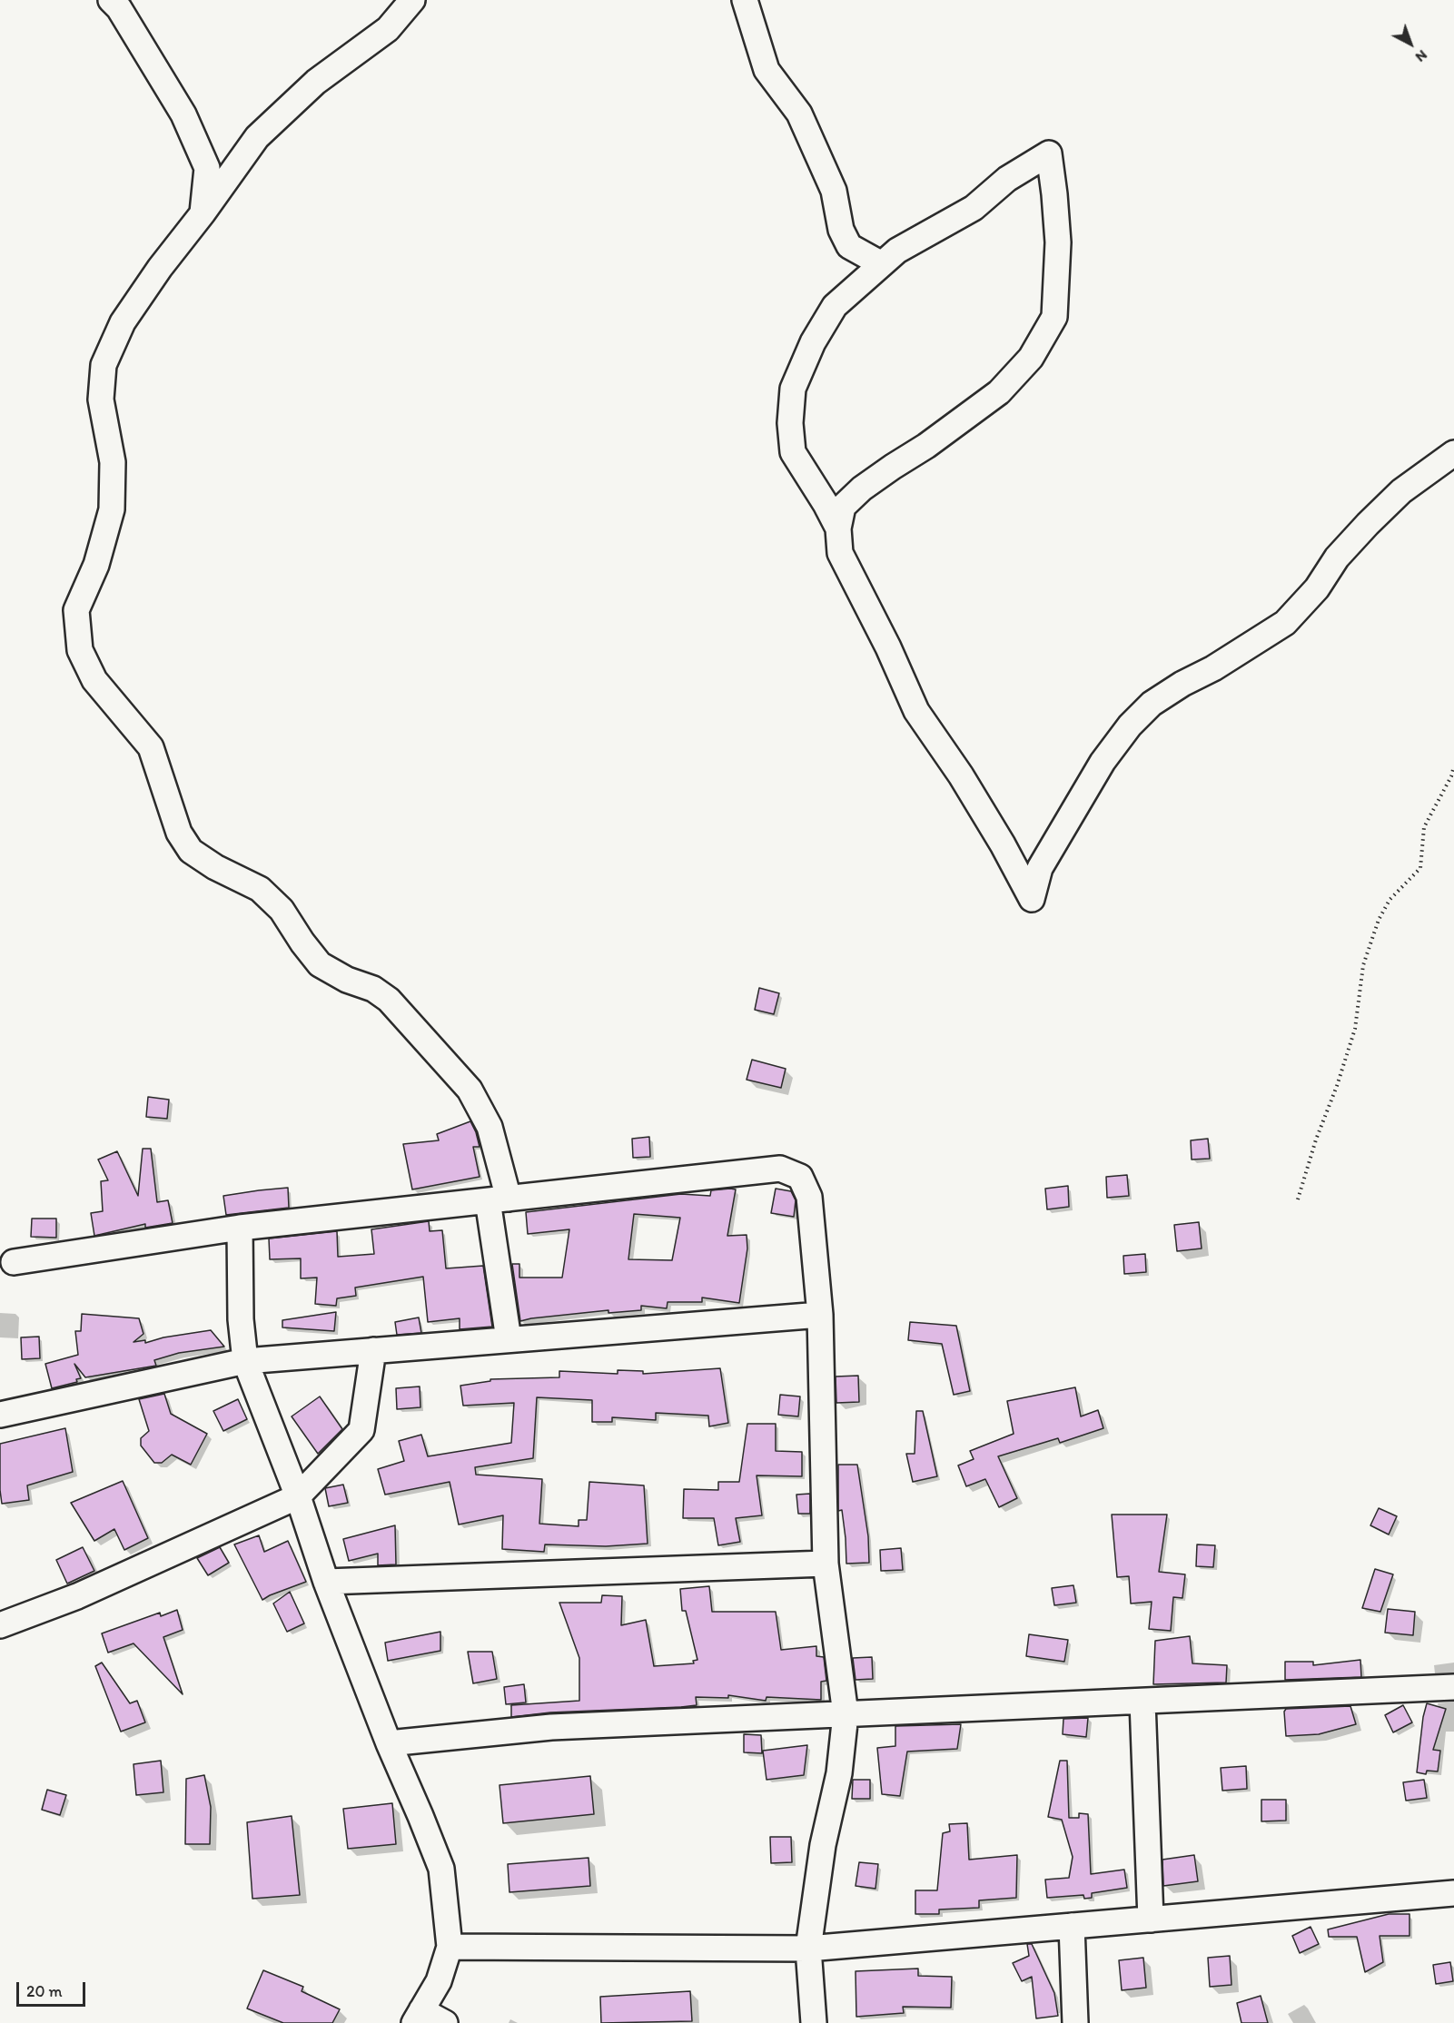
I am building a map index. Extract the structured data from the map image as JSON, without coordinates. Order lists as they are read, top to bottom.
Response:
{
  "scale_bar": "20 m",
  "north": "bottom right"
}
